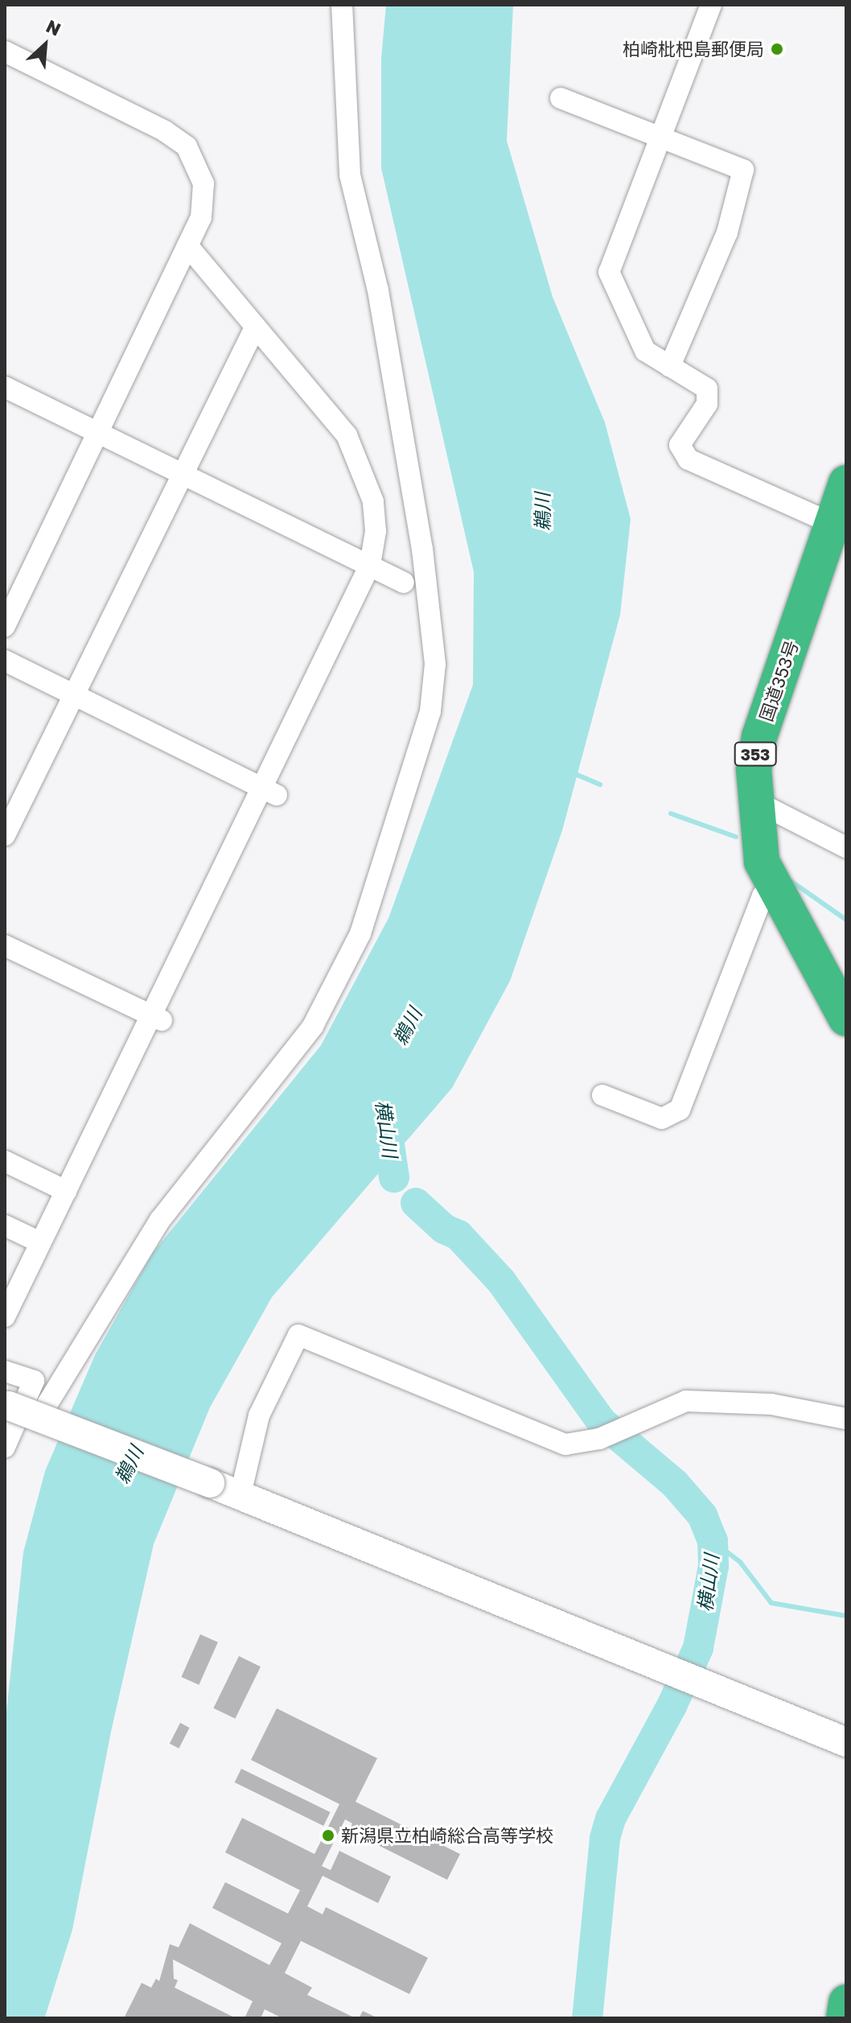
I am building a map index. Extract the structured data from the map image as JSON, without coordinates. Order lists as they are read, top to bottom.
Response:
{
  "streets": {
    "highway": ["国道353号", "353"]
  },
  "water": ["鵜川", "横山川"],
  "places": ["柏崎枇杷島郵便局", "新潟県立柏崎総合高等学校"],
  "north": "top right"
}
